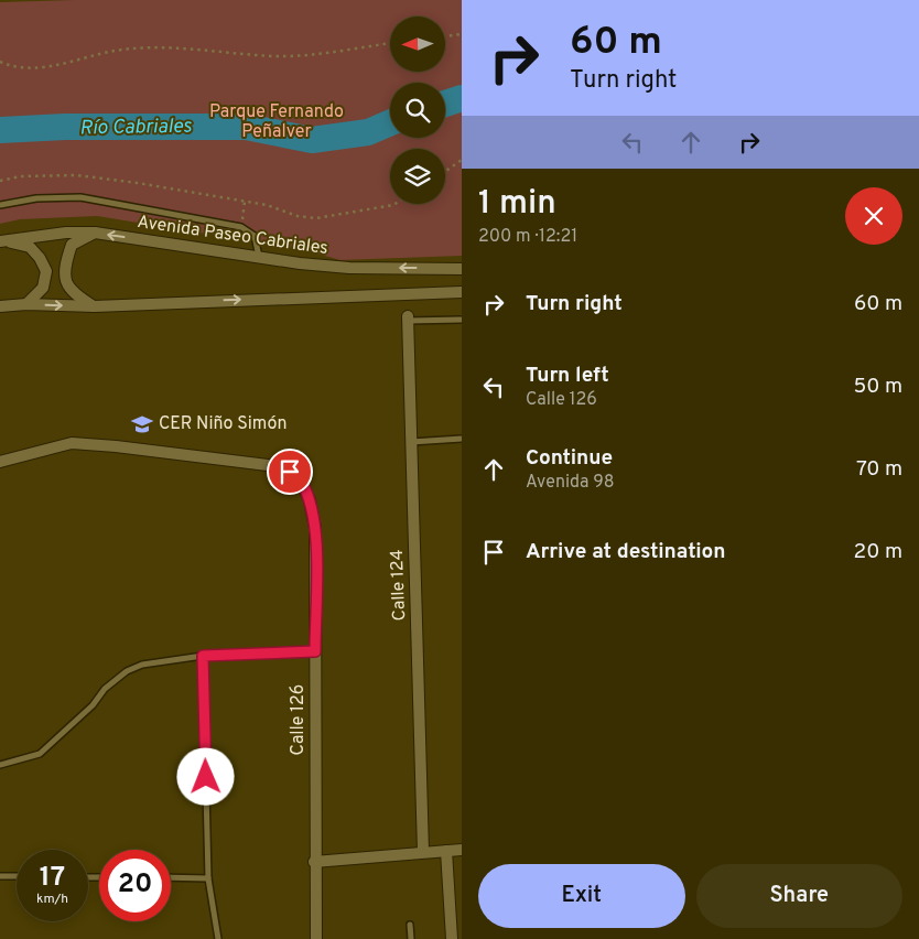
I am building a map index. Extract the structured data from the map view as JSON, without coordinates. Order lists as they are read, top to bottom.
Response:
{
  "streets": {
    "street": ["Avenida Paseo Cabriales", "Calle 124", "Calle 126"]
  },
  "water": ["Río Cabriales"],
  "parks": ["Parque Fernando Peñalver"],
  "places": {
    "school or university": ["CER Niño Simón"]
  },
  "north": "left",
  "page": {
    "turn": ["60 m", "Turn right"],
    "heading": ["1 min", "200 m · 12:21"],
    "list": [
      {
        "name": "Turn right",
        "value": "60 m"
      },
      {
        "name": "Turn left",
        "note": "Calle 126",
        "value": "50 m"
      },
      {
        "name": "Continue",
        "note": "Avenida 98",
        "value": "70 m"
      },
      {
        "name": "Arrive at destination",
        "value": "20 m"
      }
    ],
    "speed": "17 km/h",
    "limit": "20",
    "buttons": ["Exit", "Share"]
  }
}
